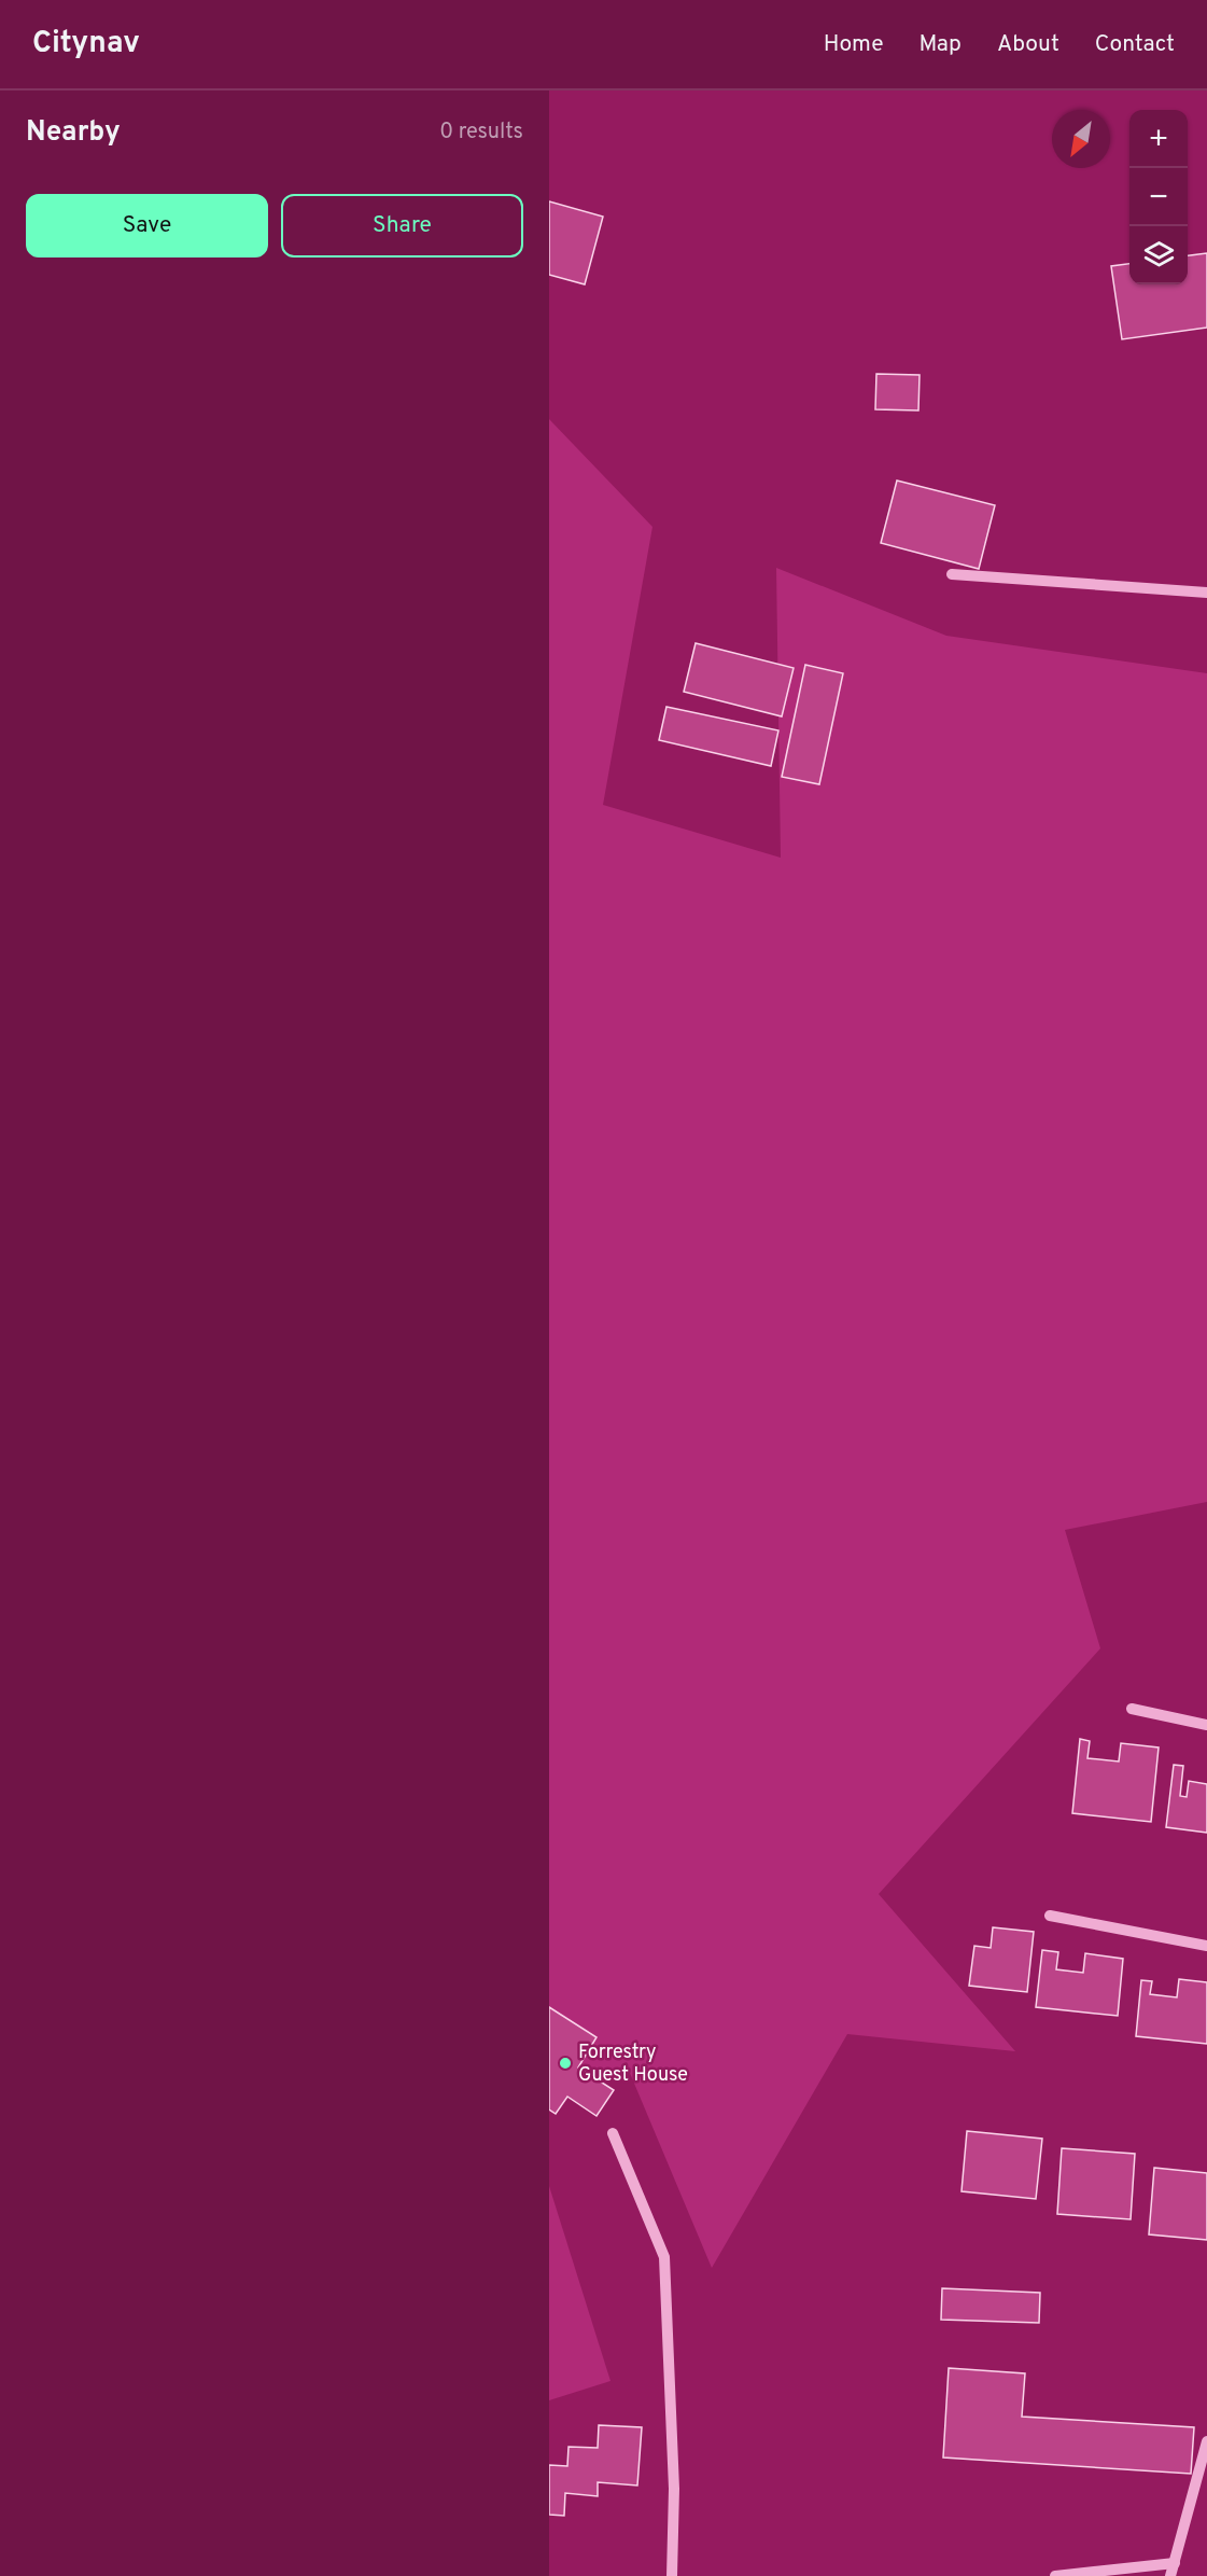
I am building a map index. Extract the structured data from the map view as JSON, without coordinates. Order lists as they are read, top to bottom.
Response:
{
  "places": ["Forrestry Guest House"],
  "north": "bottom left",
  "page": {
    "header": "Citynav",
    "nav": [
      "Home",
      "Map",
      "About",
      "Contact"
    ],
    "heading": ["Nearby", "0 results"],
    "map_buttons": ["+", "−"],
    "buttons": ["Save", "Share"]
  }
}
